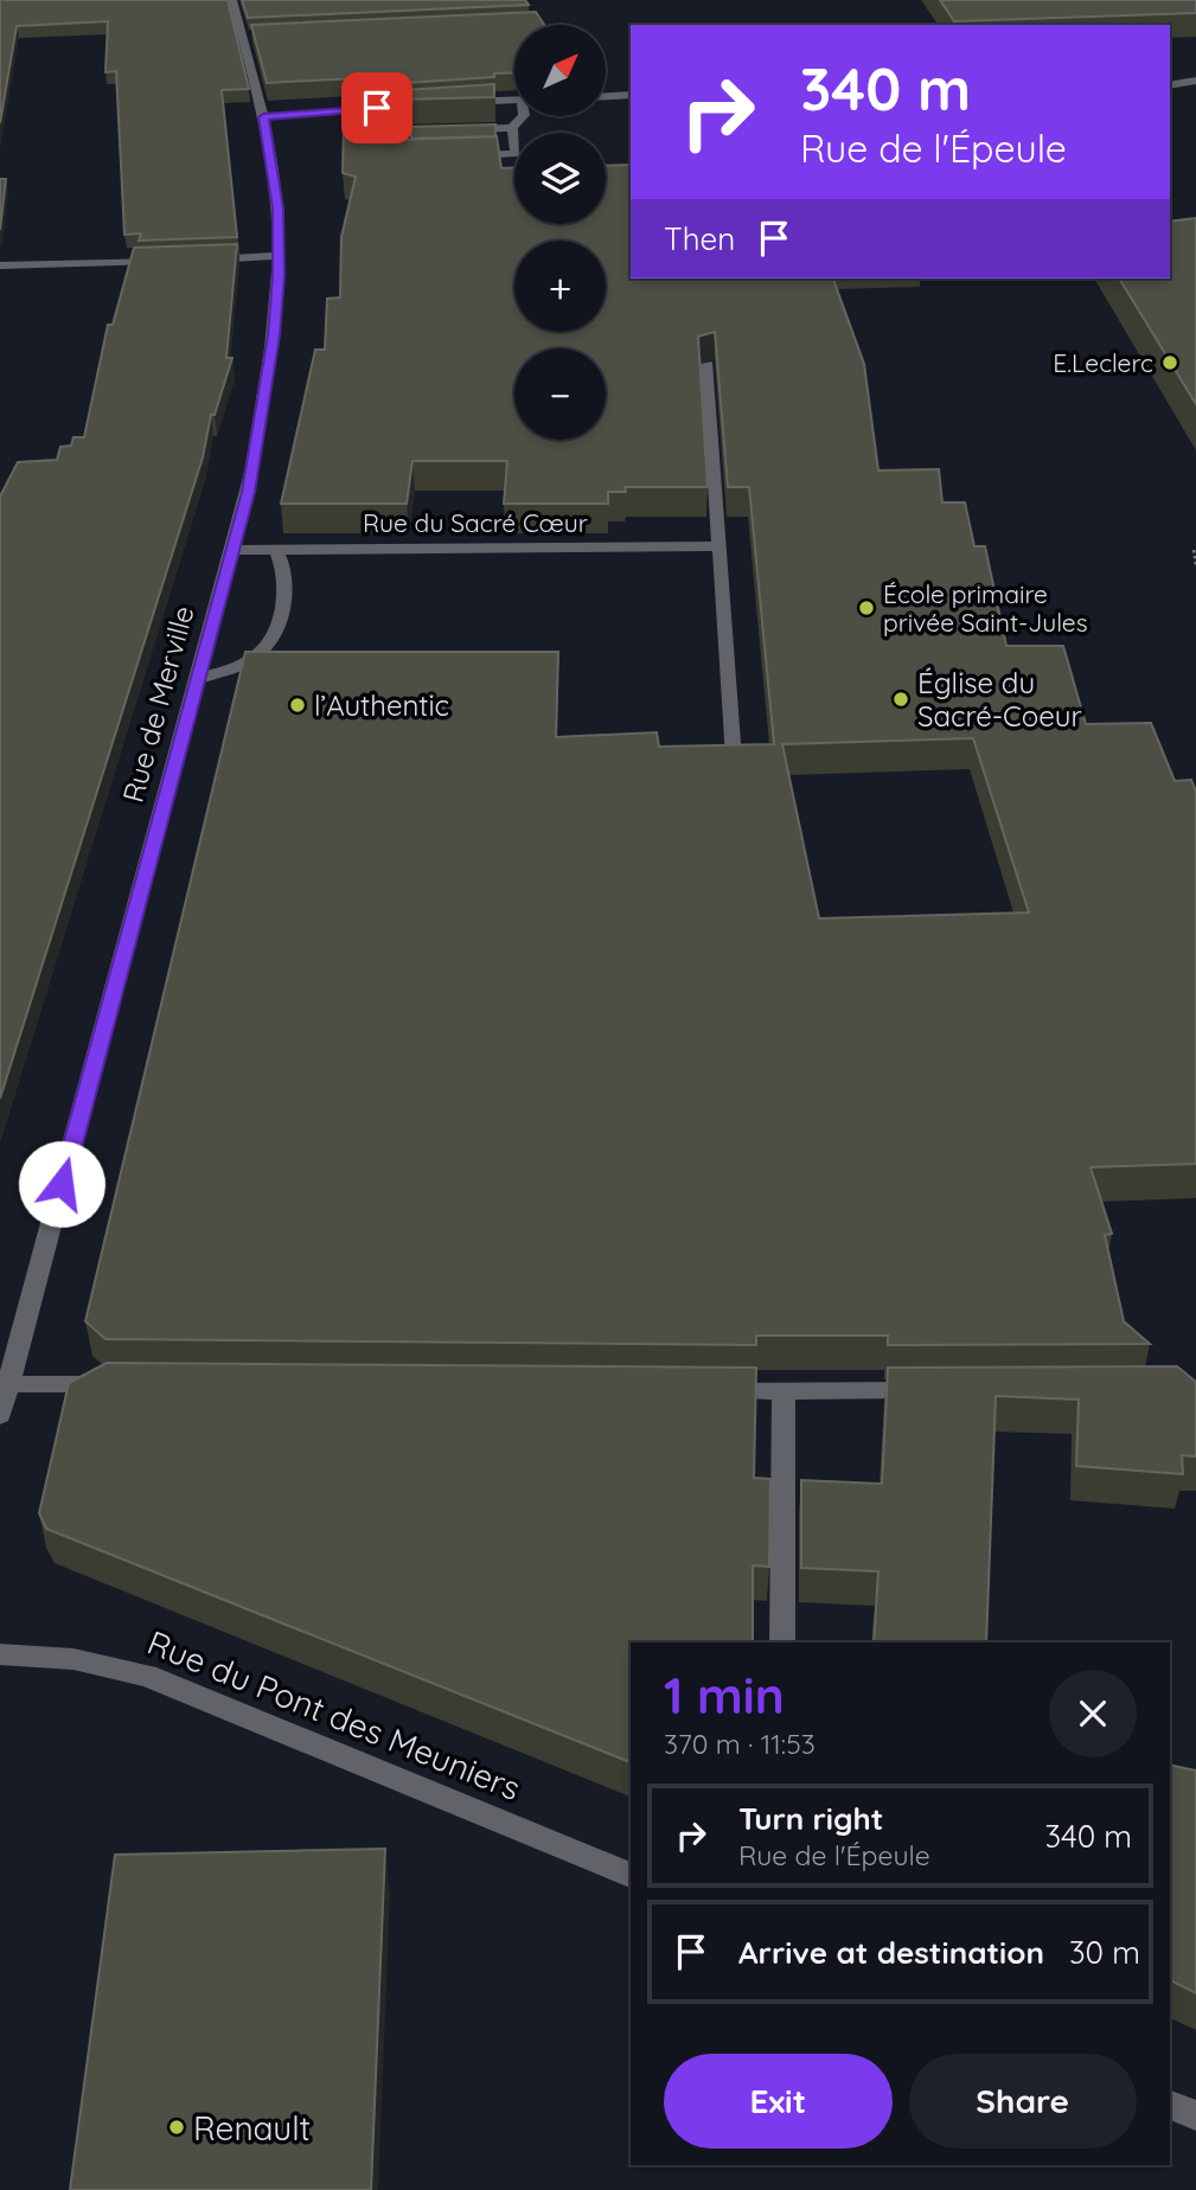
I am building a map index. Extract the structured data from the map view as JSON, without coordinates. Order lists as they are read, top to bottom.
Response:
{
  "streets": {
    "street": ["Rue du Sacré Cœur", "Rue de Merville", "Rue du Pont des Meuniers"]
  },
  "crossings": [
    ["Rue du Sacré Cœur", "Rue de Merville"]
  ],
  "places": [
    "E.Leclerc",
    "École primaire privée Saint-Jules",
    "Église du Sacré-Coeur",
    "l’Authentic",
    "Renault"
  ],
  "north": "top right",
  "page": {
    "map_buttons": ["+", "−"],
    "turn": ["340 m", "Rue de l'Épeule"],
    "then": "Then",
    "heading": ["1 min", "370 m · 11:53"],
    "list": [
      {
        "name": "Turn right",
        "note": "Rue de l'Épeule",
        "value": "340 m"
      },
      {
        "name": "Arrive at destination",
        "value": "30 m"
      }
    ],
    "buttons": ["Exit", "Share"]
  }
}
